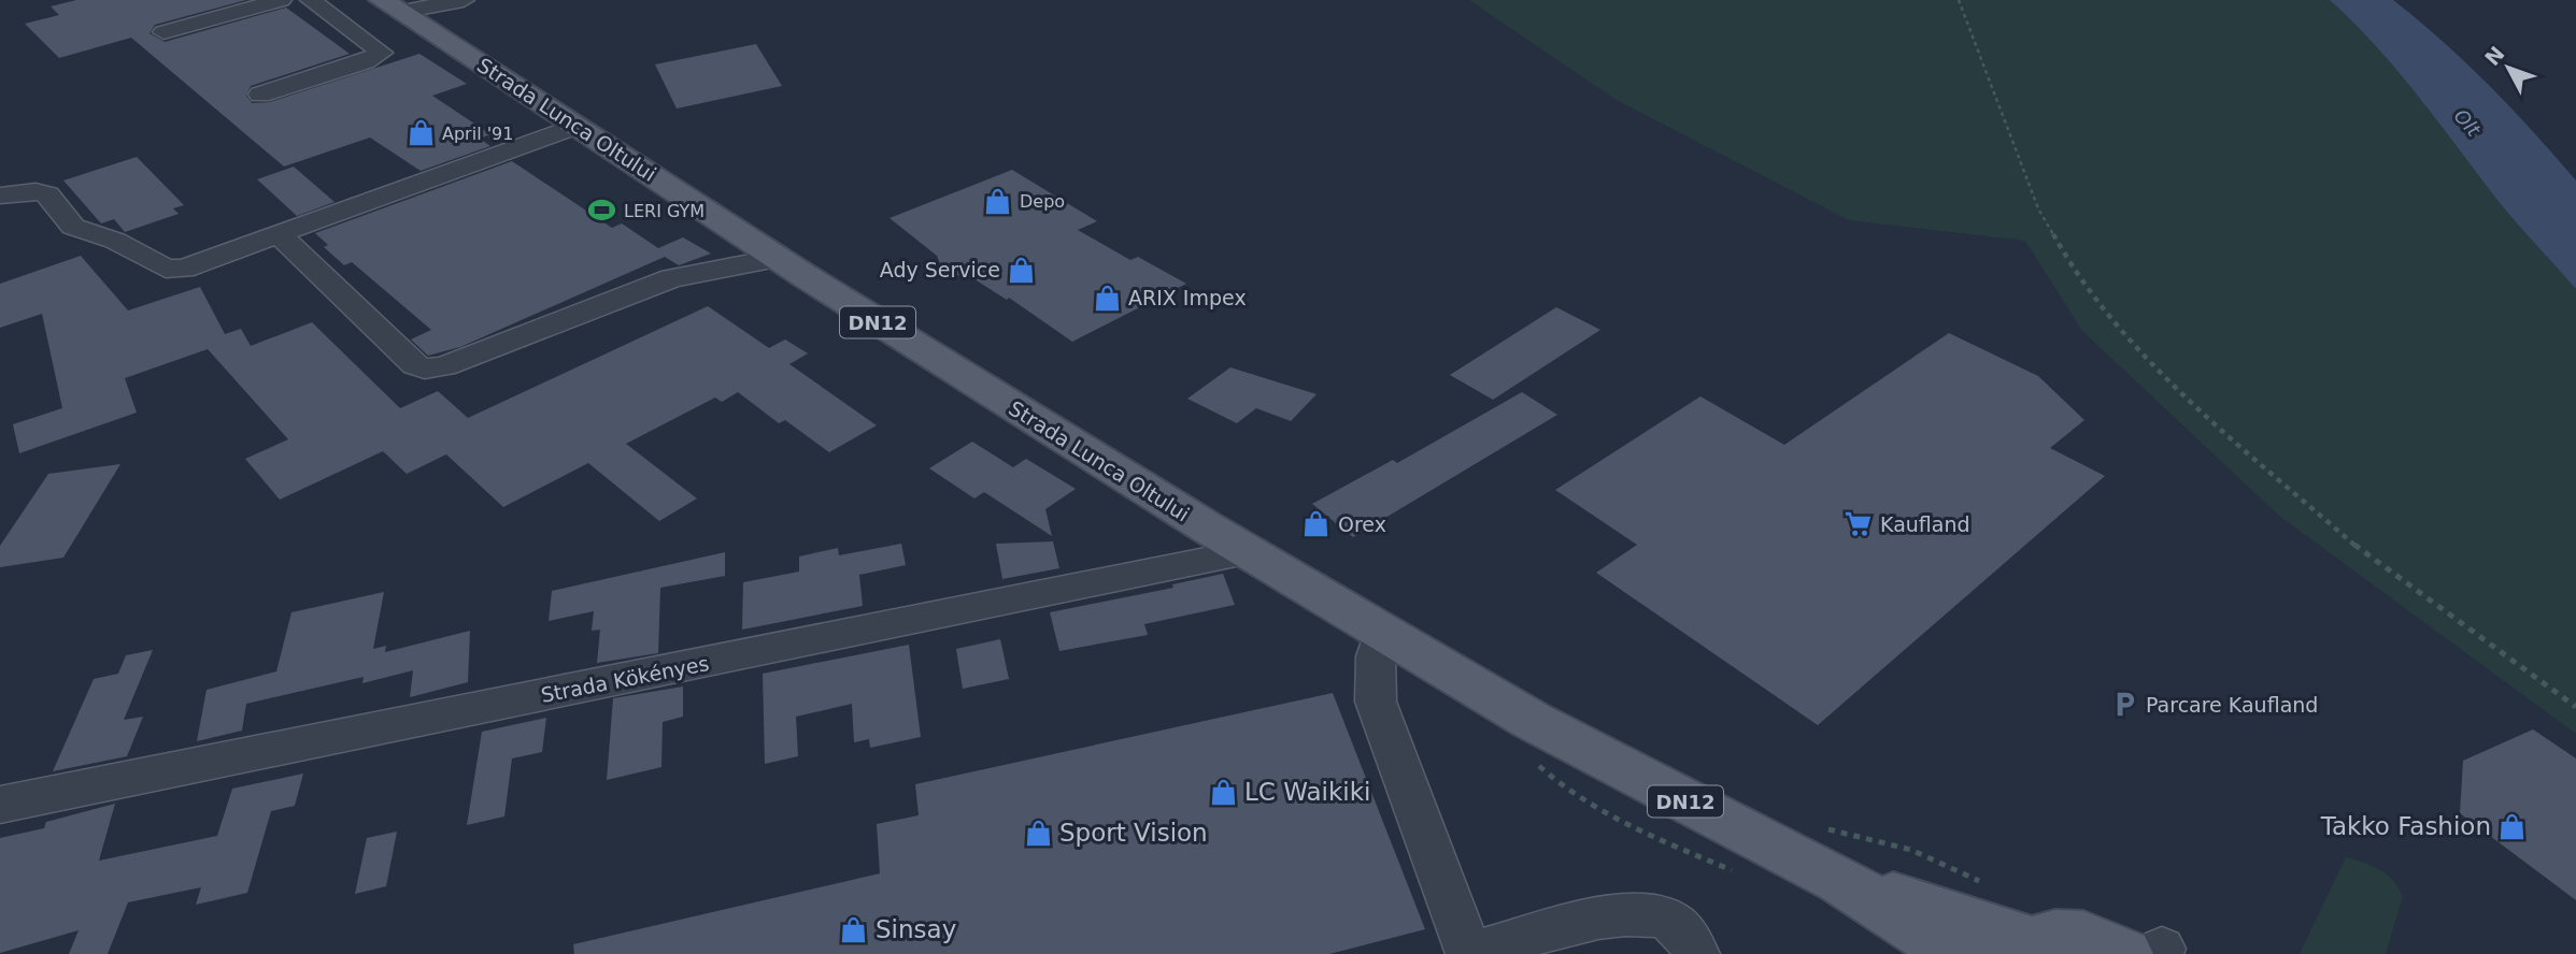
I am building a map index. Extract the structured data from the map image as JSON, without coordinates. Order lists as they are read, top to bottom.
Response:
{
  "streets": {
    "main road": ["Strada Lunca Oltului", "DN12"],
    "street": ["Strada Kökényes"]
  },
  "crossings": [
    ["Strada Lunca Oltului", "Strada Kökényes"]
  ],
  "water": ["Olt"],
  "places": {
    "shop": [
      "April '91",
      "Depo",
      "Ady Service",
      "ARIX Impex",
      "Orex",
      "LC Waikiki",
      "Takko Fashion",
      "Sport Vision",
      "Sinsay"
    ],
    "sports": ["LERI GYM"],
    "supermarket": ["Kaufland"],
    "parking": ["Parcare Kaufland"]
  },
  "north": "top left"
}
